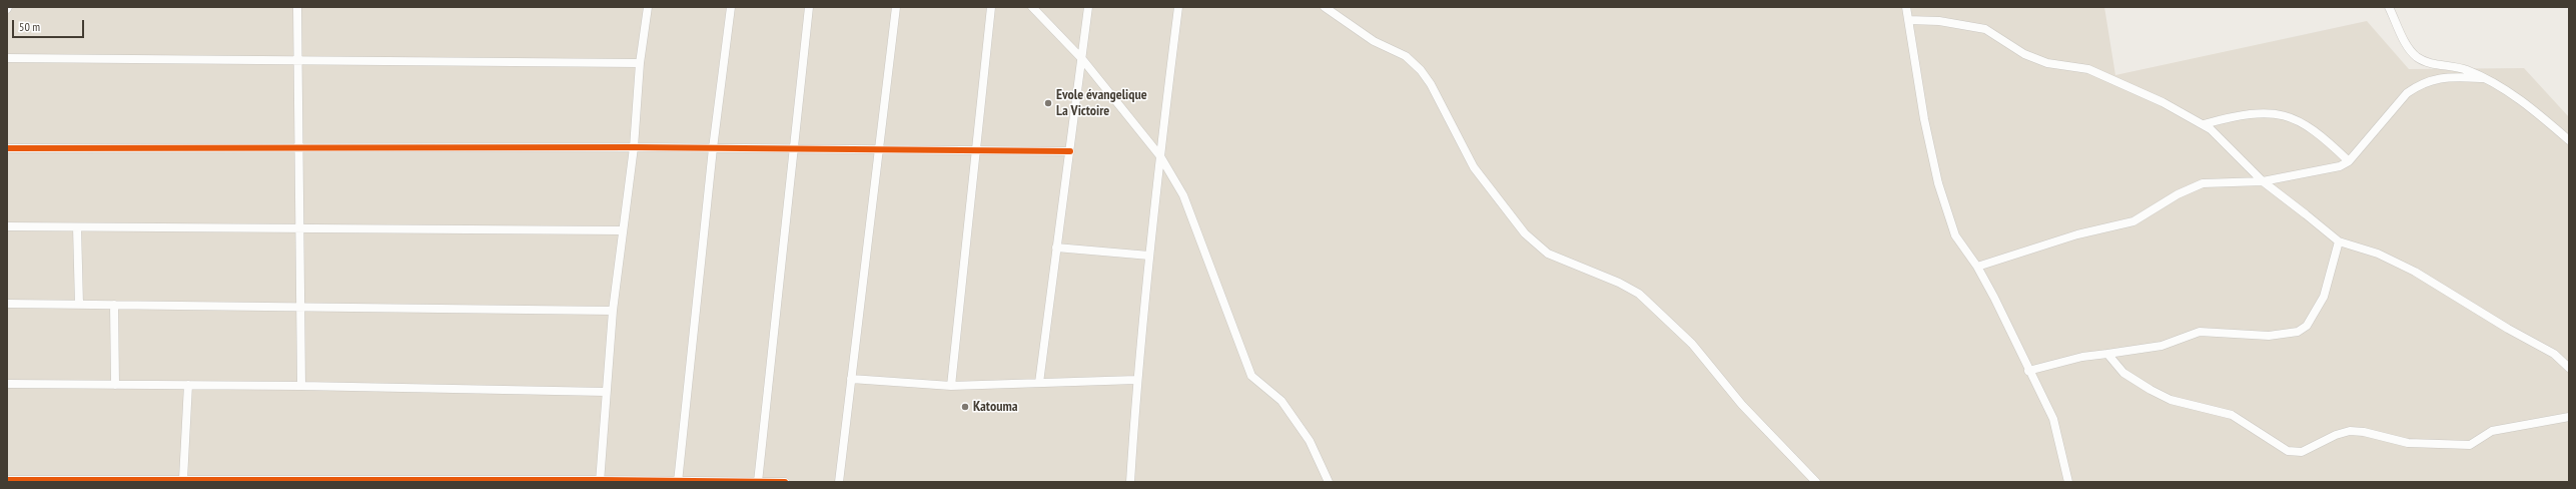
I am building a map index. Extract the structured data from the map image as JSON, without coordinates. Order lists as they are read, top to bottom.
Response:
{
  "places": ["Evole évangelique La Victoire", "Katouma"],
  "scale_bar": "50 m"
}
